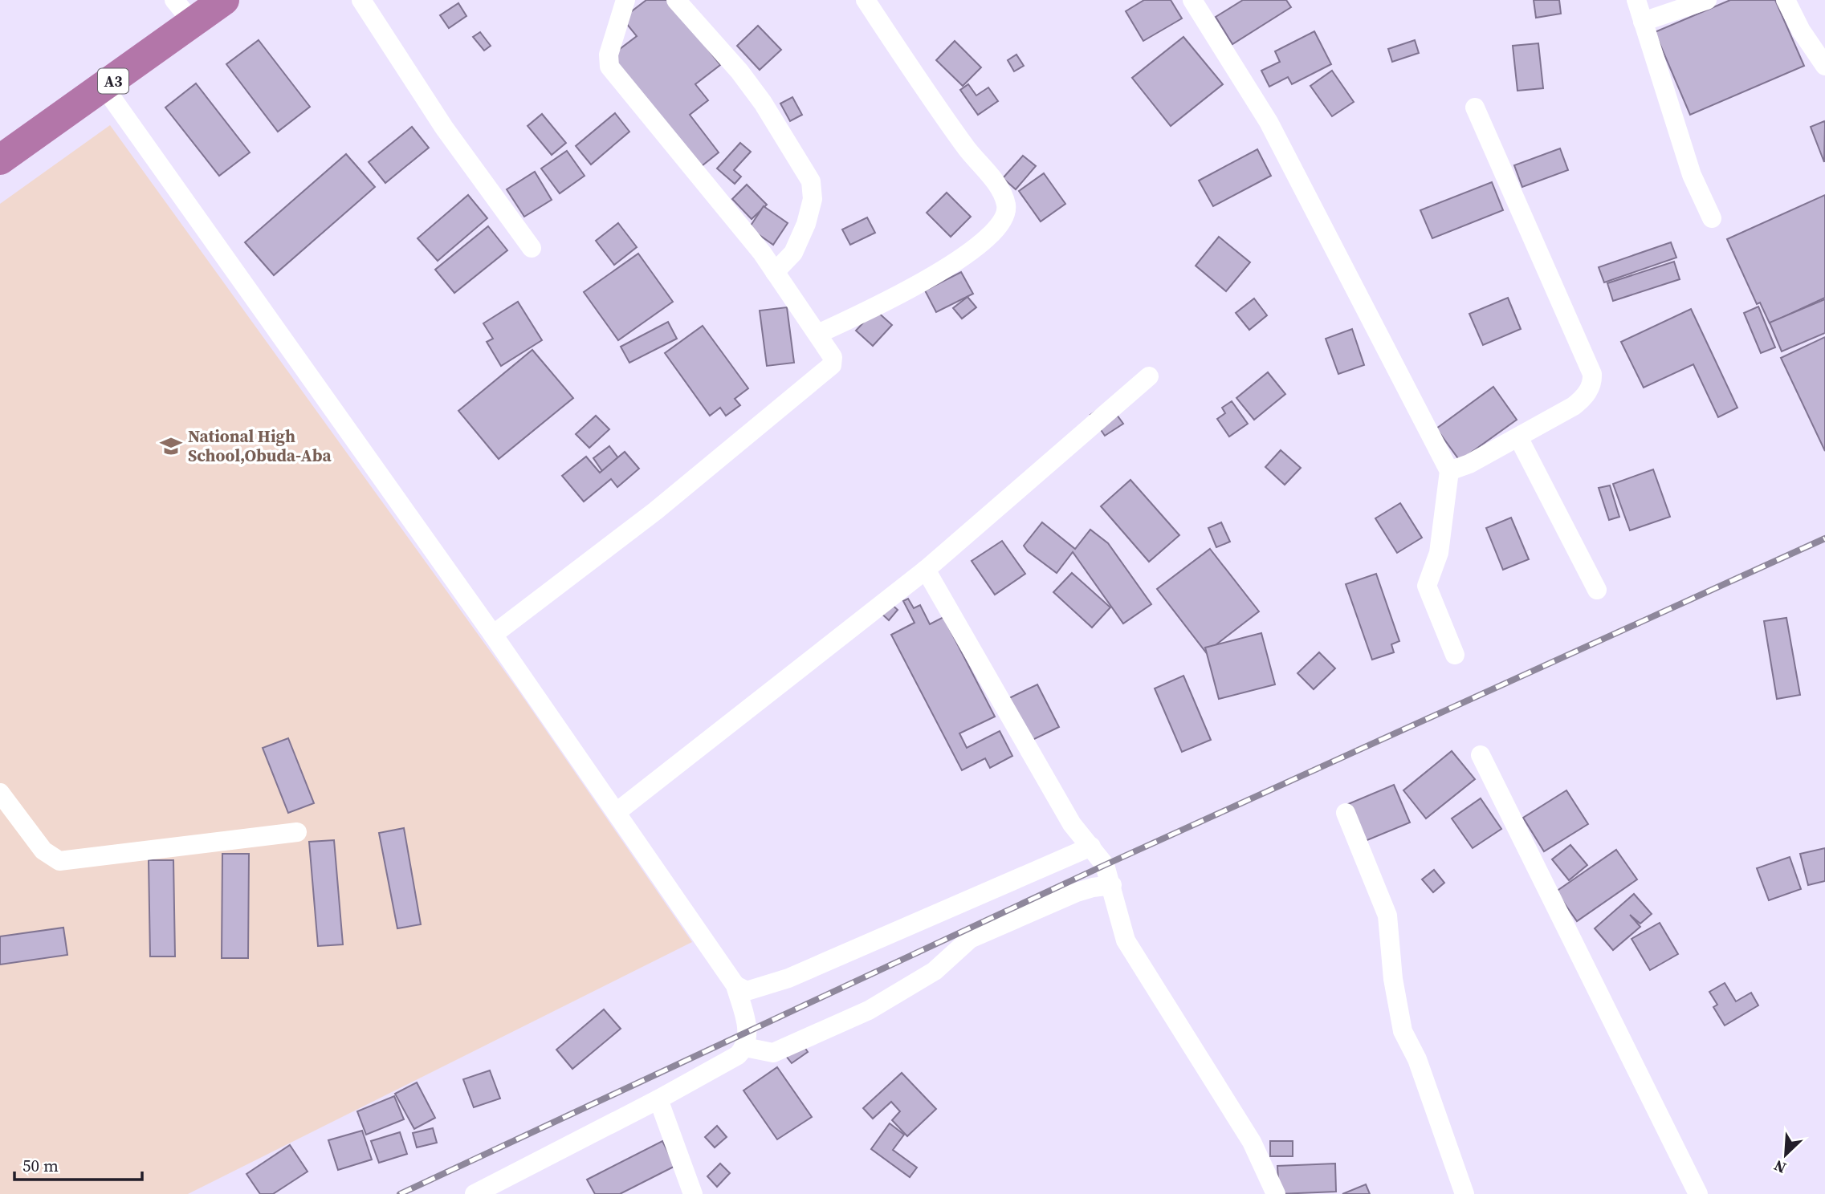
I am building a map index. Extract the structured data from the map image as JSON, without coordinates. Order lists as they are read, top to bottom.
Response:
{
  "streets": {
    "highway": ["A3"]
  },
  "places": {
    "school or university": ["National High School,Obuda-Aba"]
  },
  "scale_bar": "50 m",
  "north": "bottom left"
}
